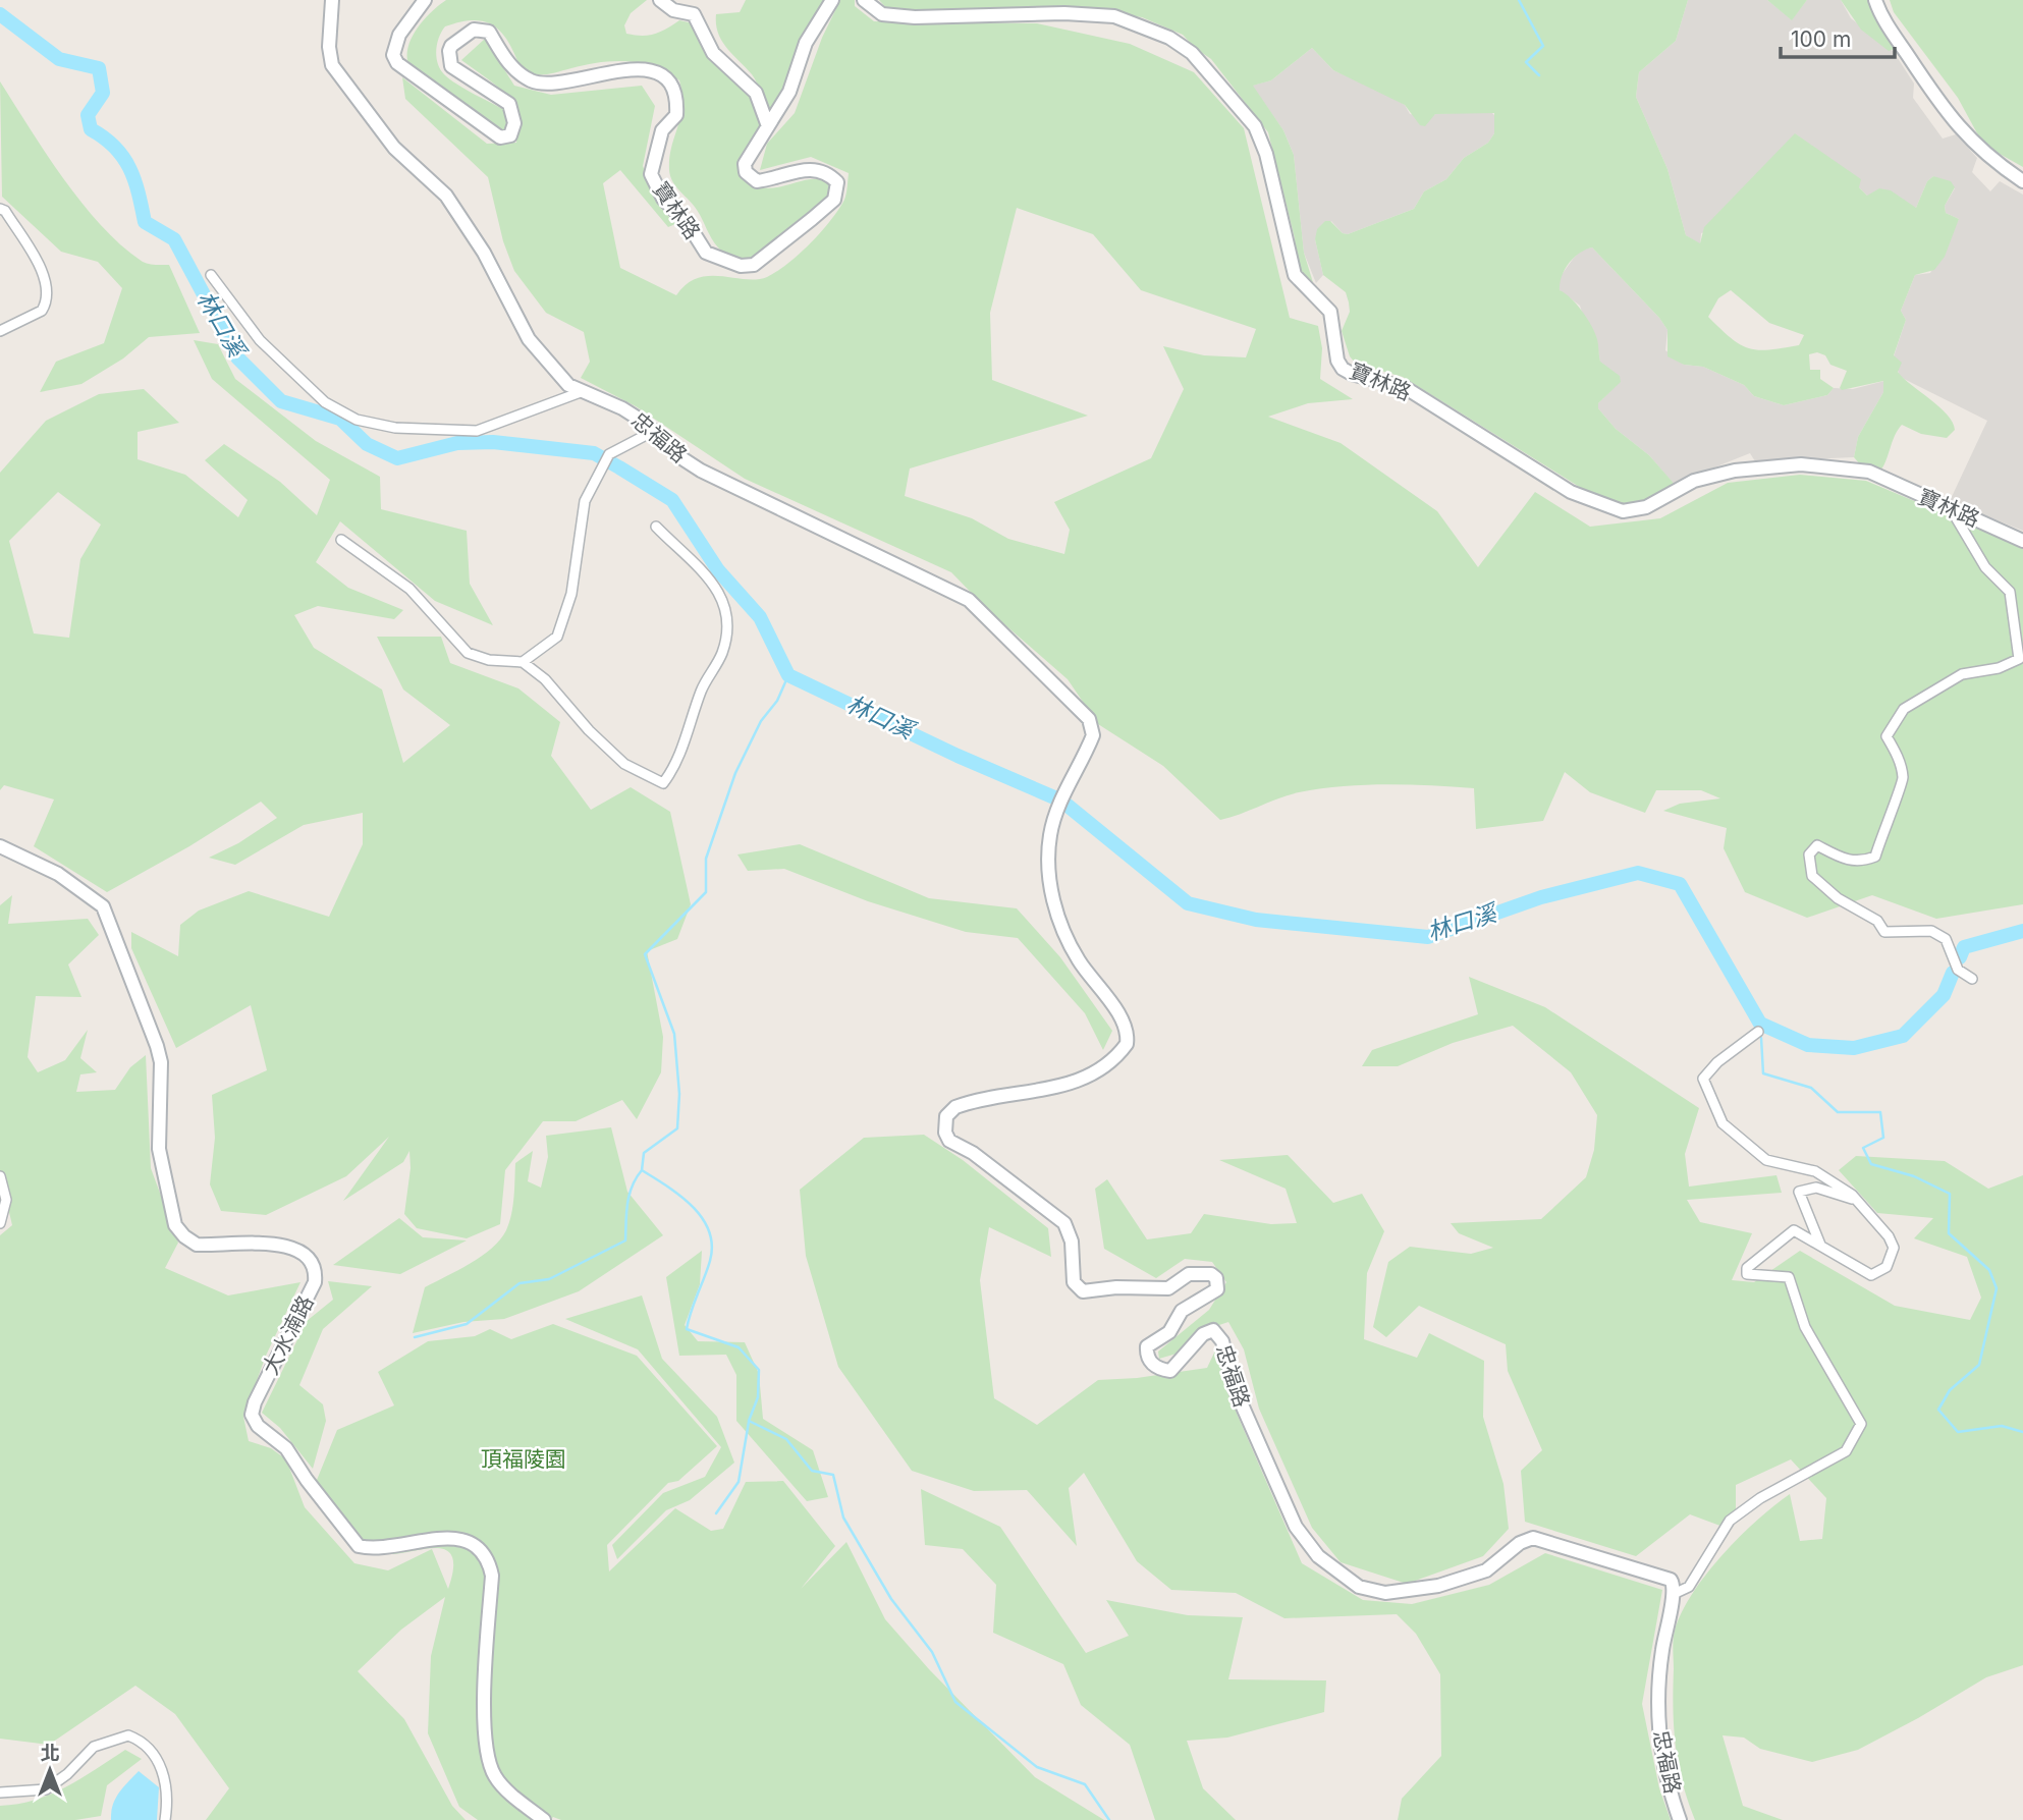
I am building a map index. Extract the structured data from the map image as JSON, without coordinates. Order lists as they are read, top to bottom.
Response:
{
  "streets": {
    "street": ["寶林路", "忠福路", "大水湳路"]
  },
  "water": ["林口溪"],
  "parks": ["頂福陵園"],
  "scale_bar": "100 m",
  "north": "top"
}
